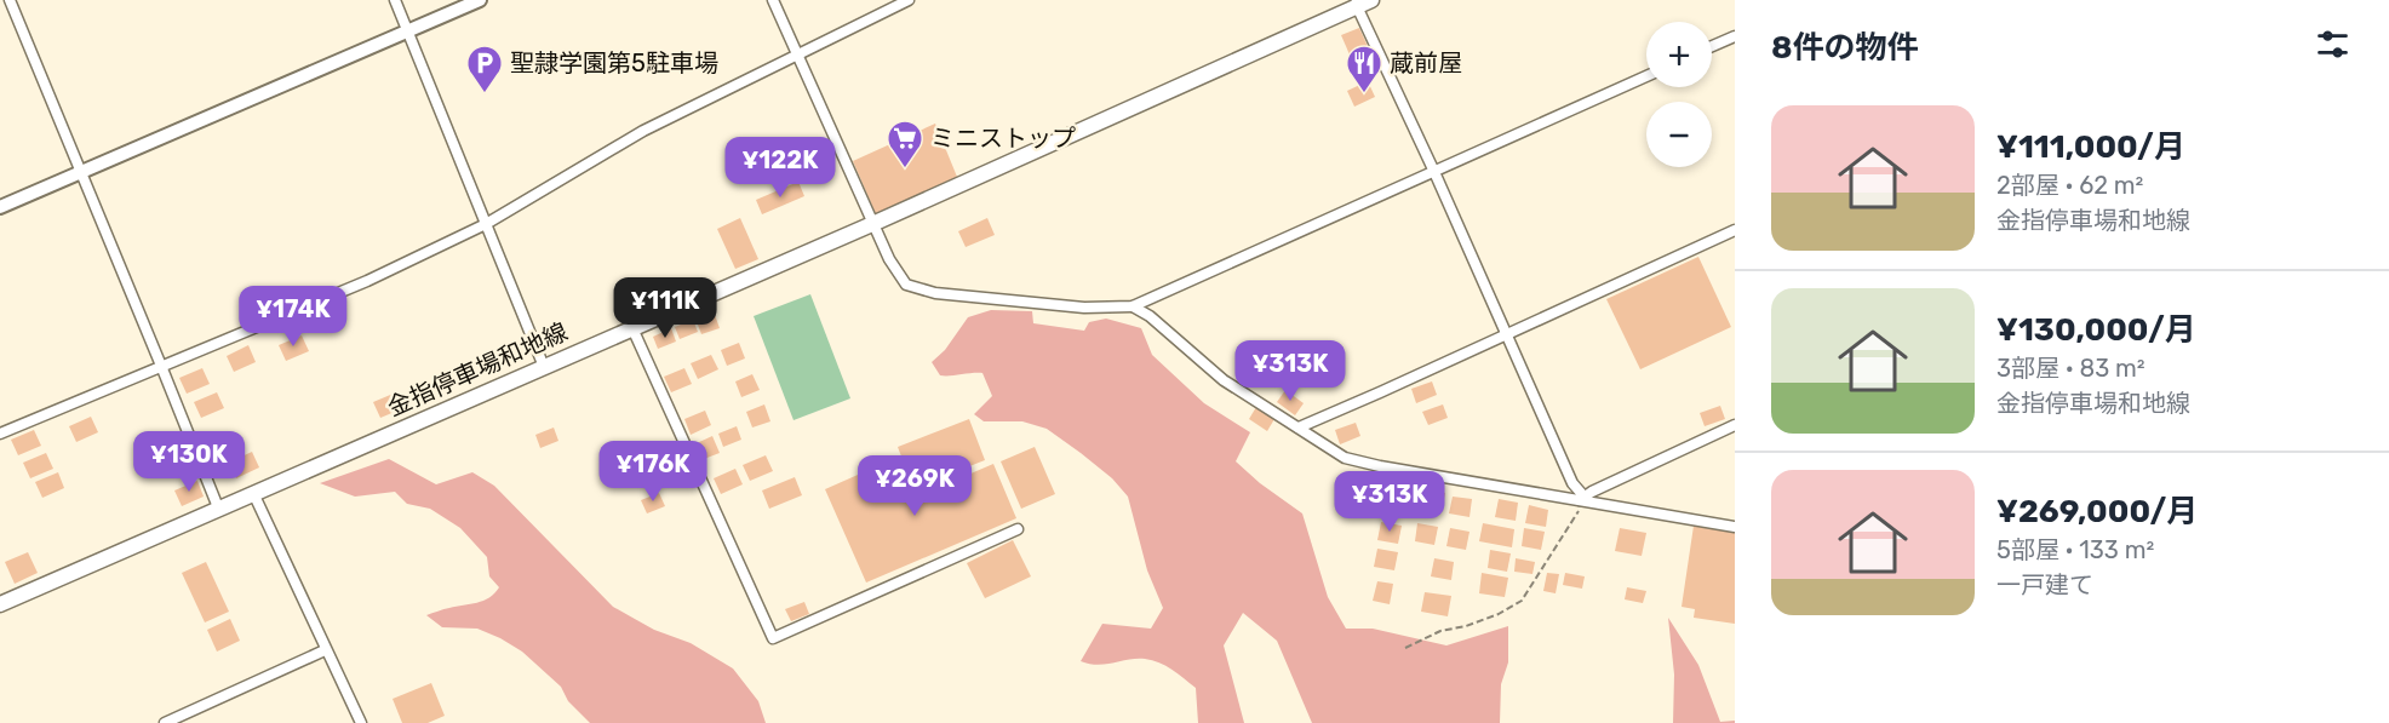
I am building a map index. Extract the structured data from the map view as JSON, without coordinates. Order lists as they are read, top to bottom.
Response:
{
  "streets": {
    "main road": ["金指停車場和地線"]
  },
  "places": {
    "parking": ["聖隷学園第5駐車場"],
    "restaurant": ["蔵前屋"],
    "supermarket": ["ミニストップ"]
  },
  "page": {
    "heading": "8件の物件",
    "map_buttons": ["+", "−"],
    "list": [
      {
        "name": "¥111,000/月",
        "note": "2部屋 · 62 m² · 金指停車場和地線"
      },
      {
        "name": "¥130,000/月",
        "note": "3部屋 · 83 m² · 金指停車場和地線"
      },
      {
        "name": "¥269,000/月",
        "note": "5部屋 · 133 m² · 一戸建て"
      }
    ],
    "price": [
      "¥122K",
      "¥111K",
      "¥174K",
      "¥313K",
      "¥130K",
      "¥176K",
      "¥269K",
      "¥313K"
    ]
  }
}
